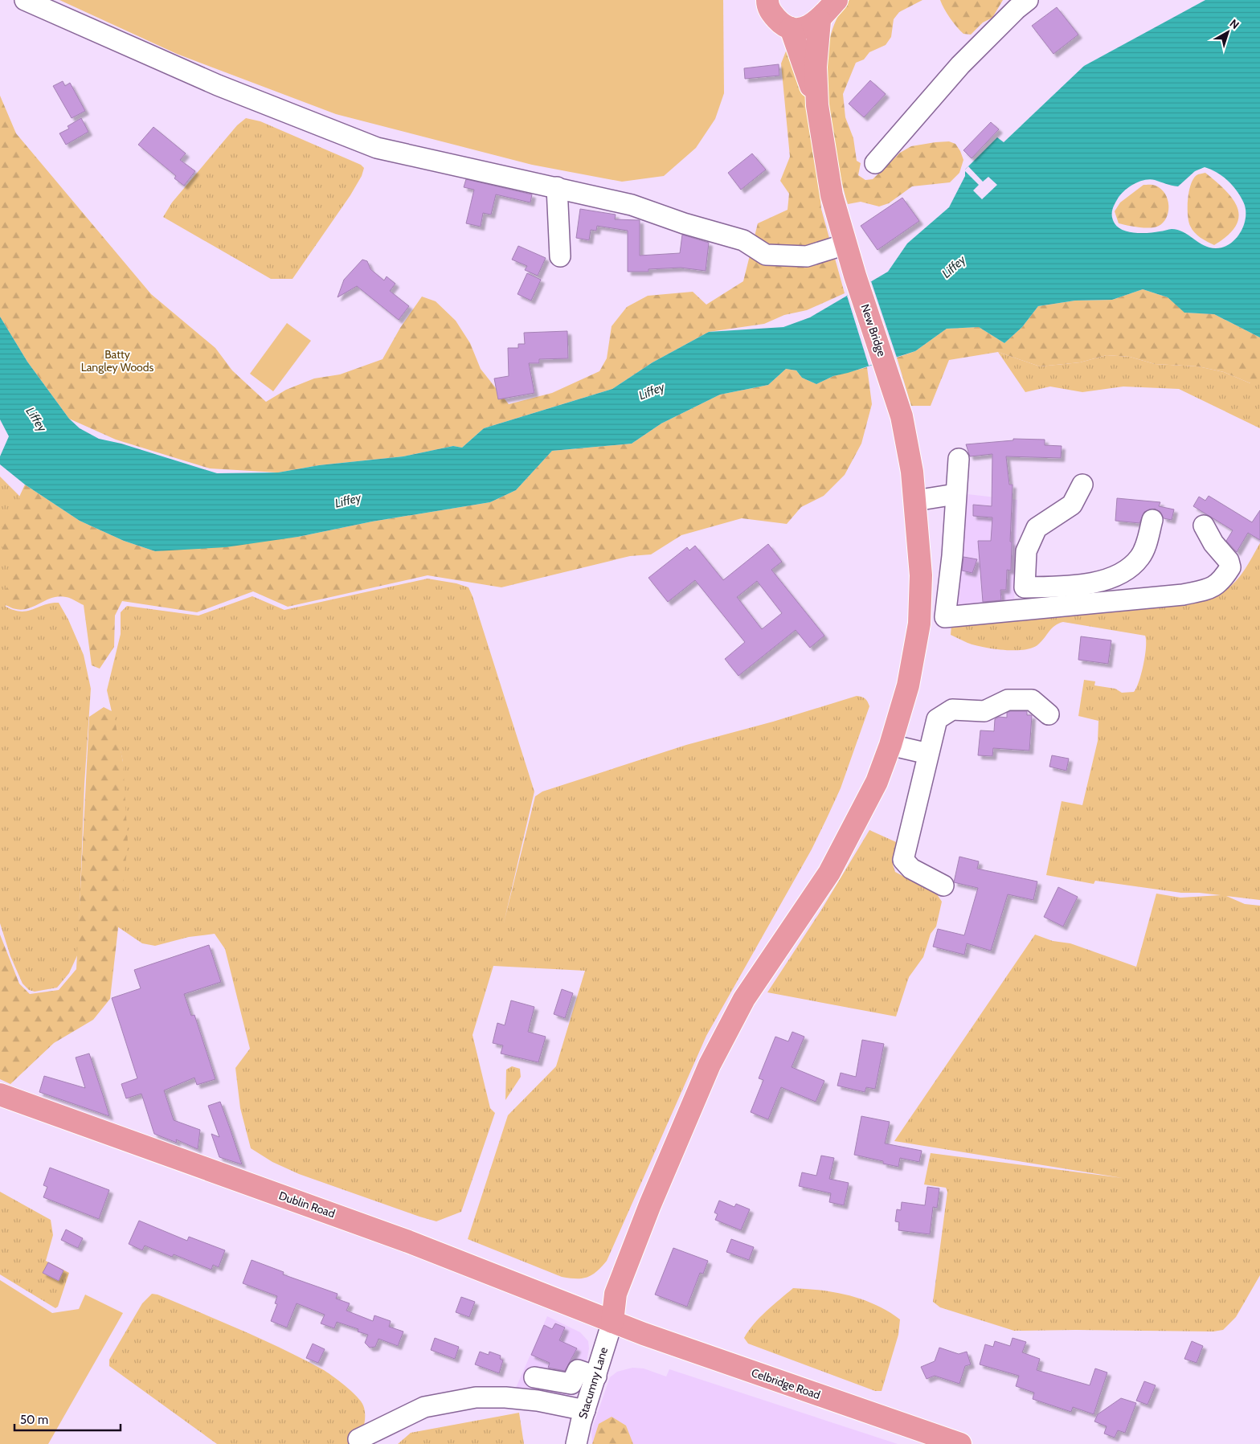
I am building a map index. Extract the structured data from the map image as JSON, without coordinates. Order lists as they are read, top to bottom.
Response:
{
  "streets": {
    "main road": ["New Bridge", "Dublin Road", "Celbridge Road"],
    "street": ["Stacumny Lane"]
  },
  "crossings": [
    ["New Bridge", "Dublin Road"],
    ["New Bridge", "Stacumny Lane"],
    ["New Bridge", "Celbridge Road"],
    ["Dublin Road", "Stacumny Lane"],
    ["Dublin Road", "Celbridge Road"],
    ["Stacumny Lane", "Celbridge Road"]
  ],
  "water": ["Liffey"],
  "parks": ["Batty Langley Woods"],
  "scale_bar": "50 m",
  "north": "top right"
}
